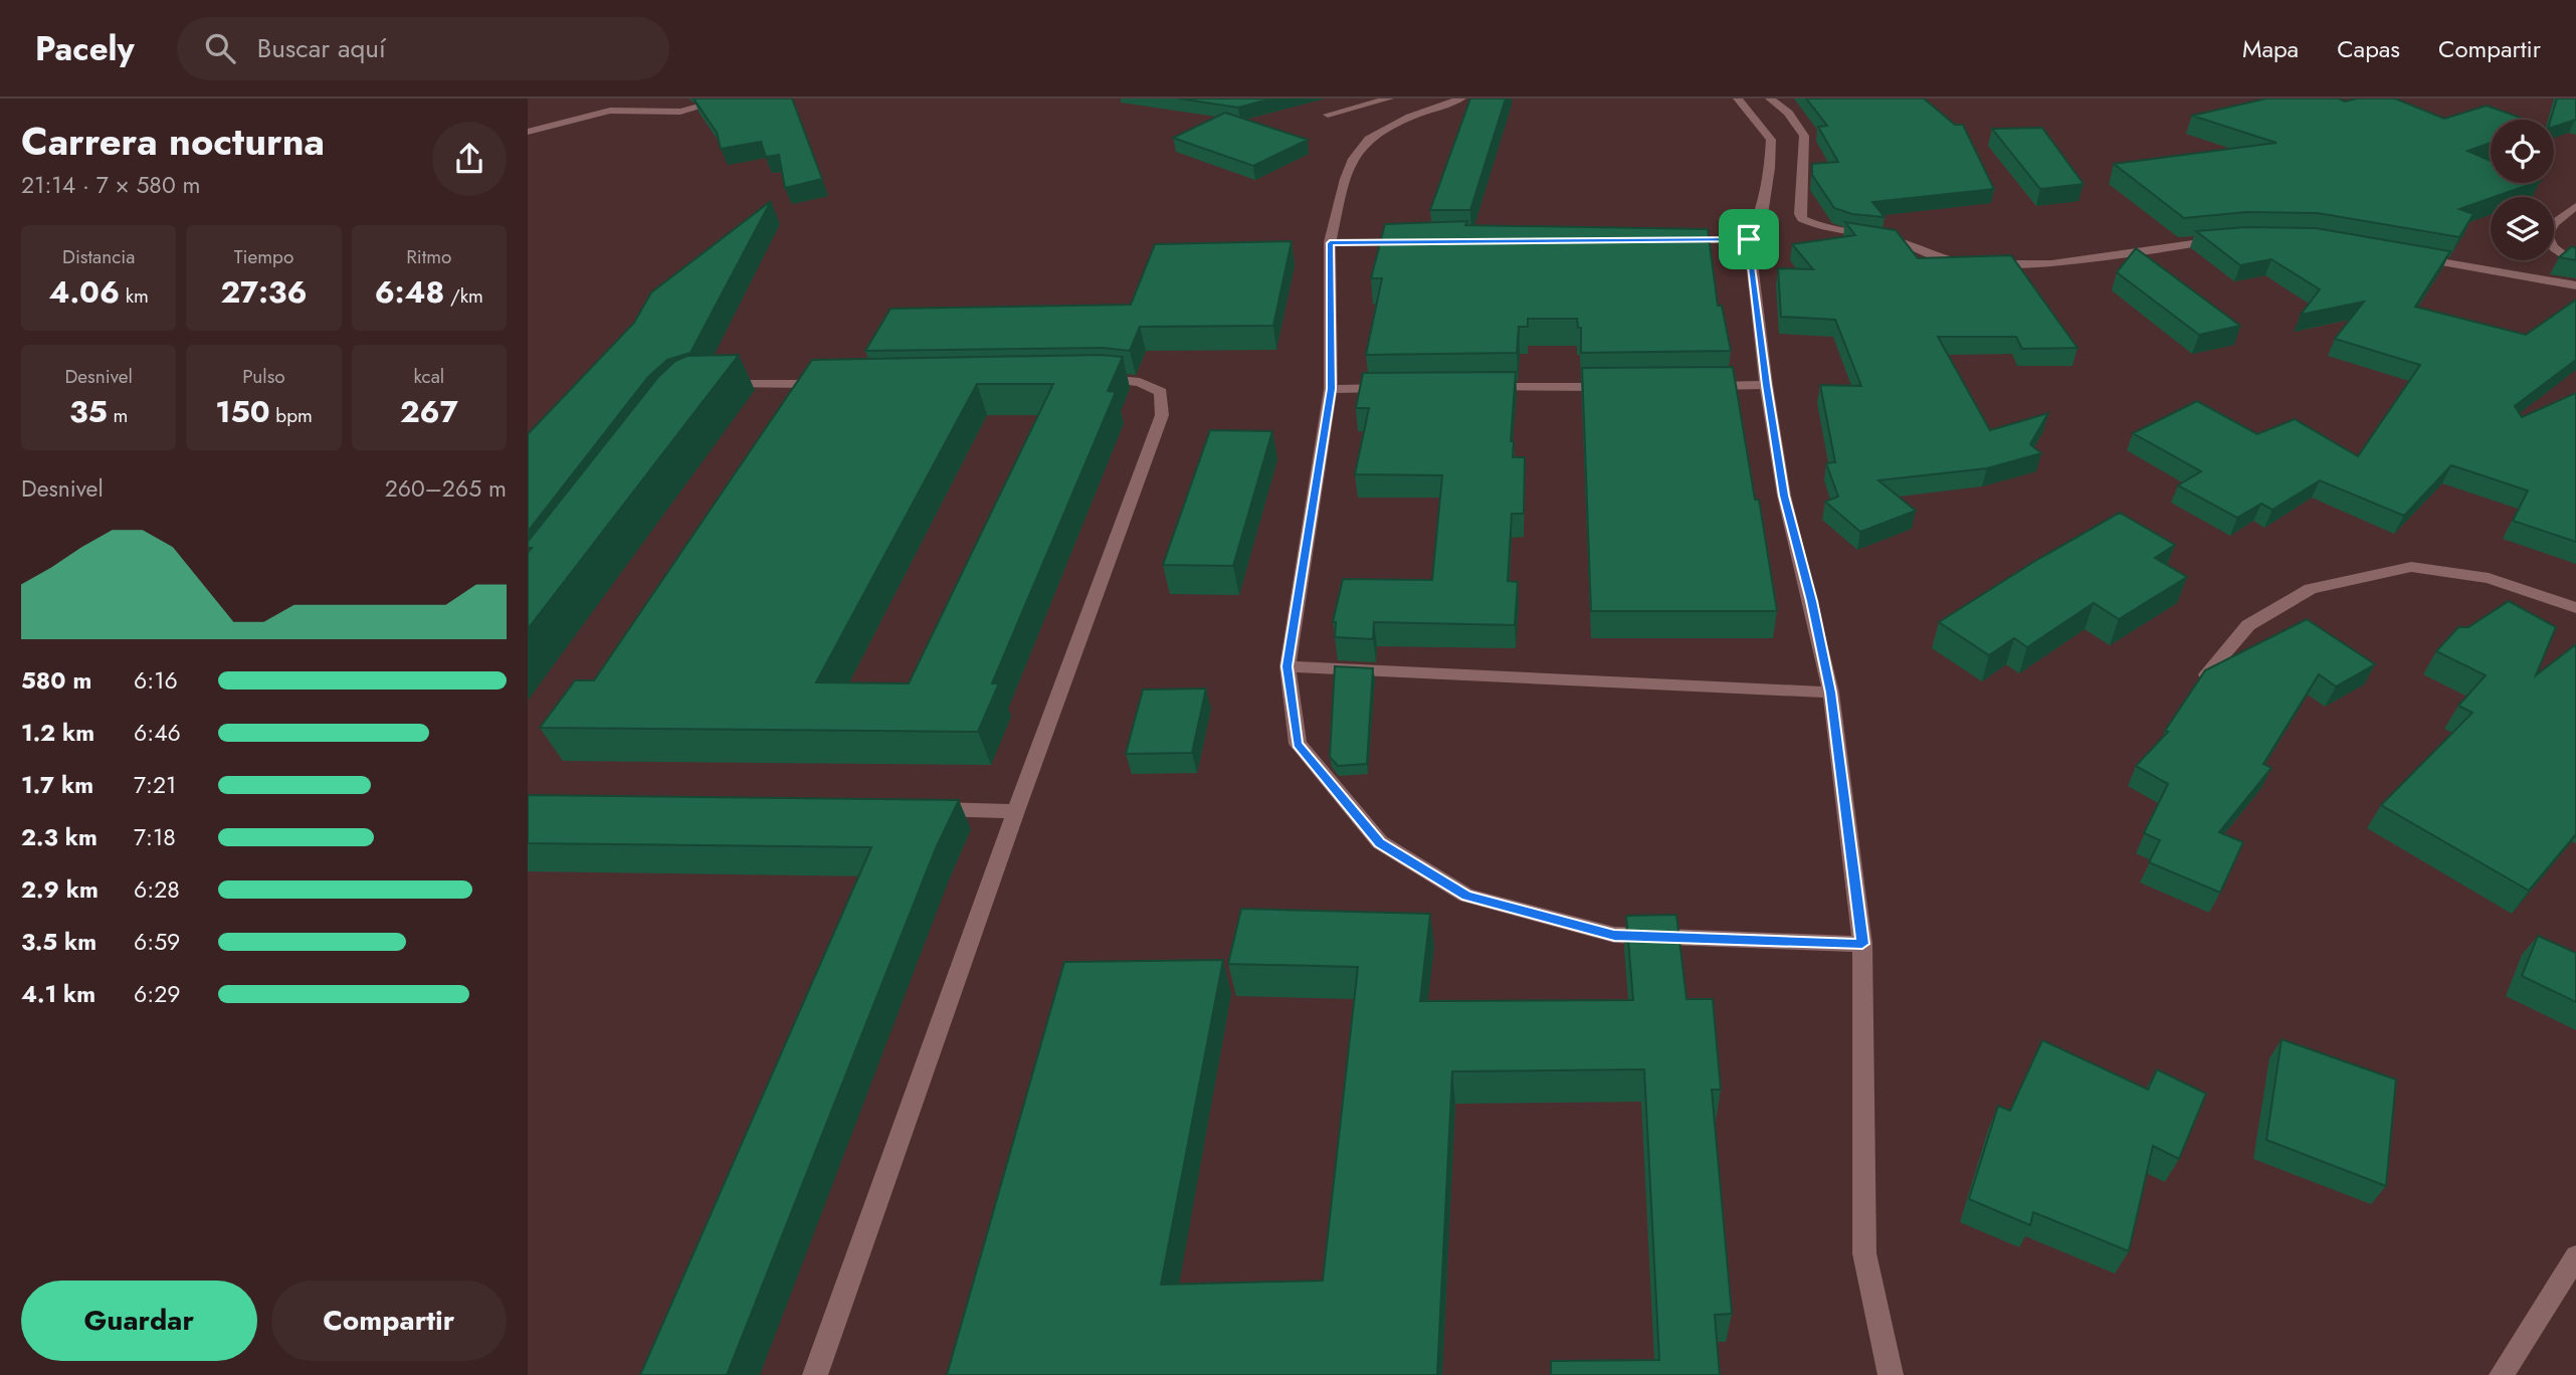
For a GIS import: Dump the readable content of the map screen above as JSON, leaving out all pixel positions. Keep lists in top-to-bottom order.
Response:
{
  "page": {
    "header": "Pacely",
    "search": "Buscar aquí",
    "nav": ["Mapa", "Capas", "Compartir"],
    "heading": ["Carrera nocturna", "21:14 · 7 × 580 m"],
    "stats": [
      ["Distancia", "4.06 km"],
      ["Tiempo", "27:36"],
      ["Ritmo", "6:48 /km"],
      ["Desnivel", "35 m"],
      ["Pulso", "150 bpm"],
      ["kcal", "267"]
    ],
    "chart": ["Desnivel", "260–265 m"],
    "list": [
      {
        "name": "580 m",
        "note": "6:16"
      },
      {
        "name": "1.2 km",
        "note": "6:46"
      },
      {
        "name": "1.7 km",
        "note": "7:21"
      },
      {
        "name": "2.3 km",
        "note": "7:18"
      },
      {
        "name": "2.9 km",
        "note": "6:28"
      },
      {
        "name": "3.5 km",
        "note": "6:59"
      },
      {
        "name": "4.1 km",
        "note": "6:29"
      }
    ],
    "buttons": ["Guardar", "Compartir"]
  }
}
